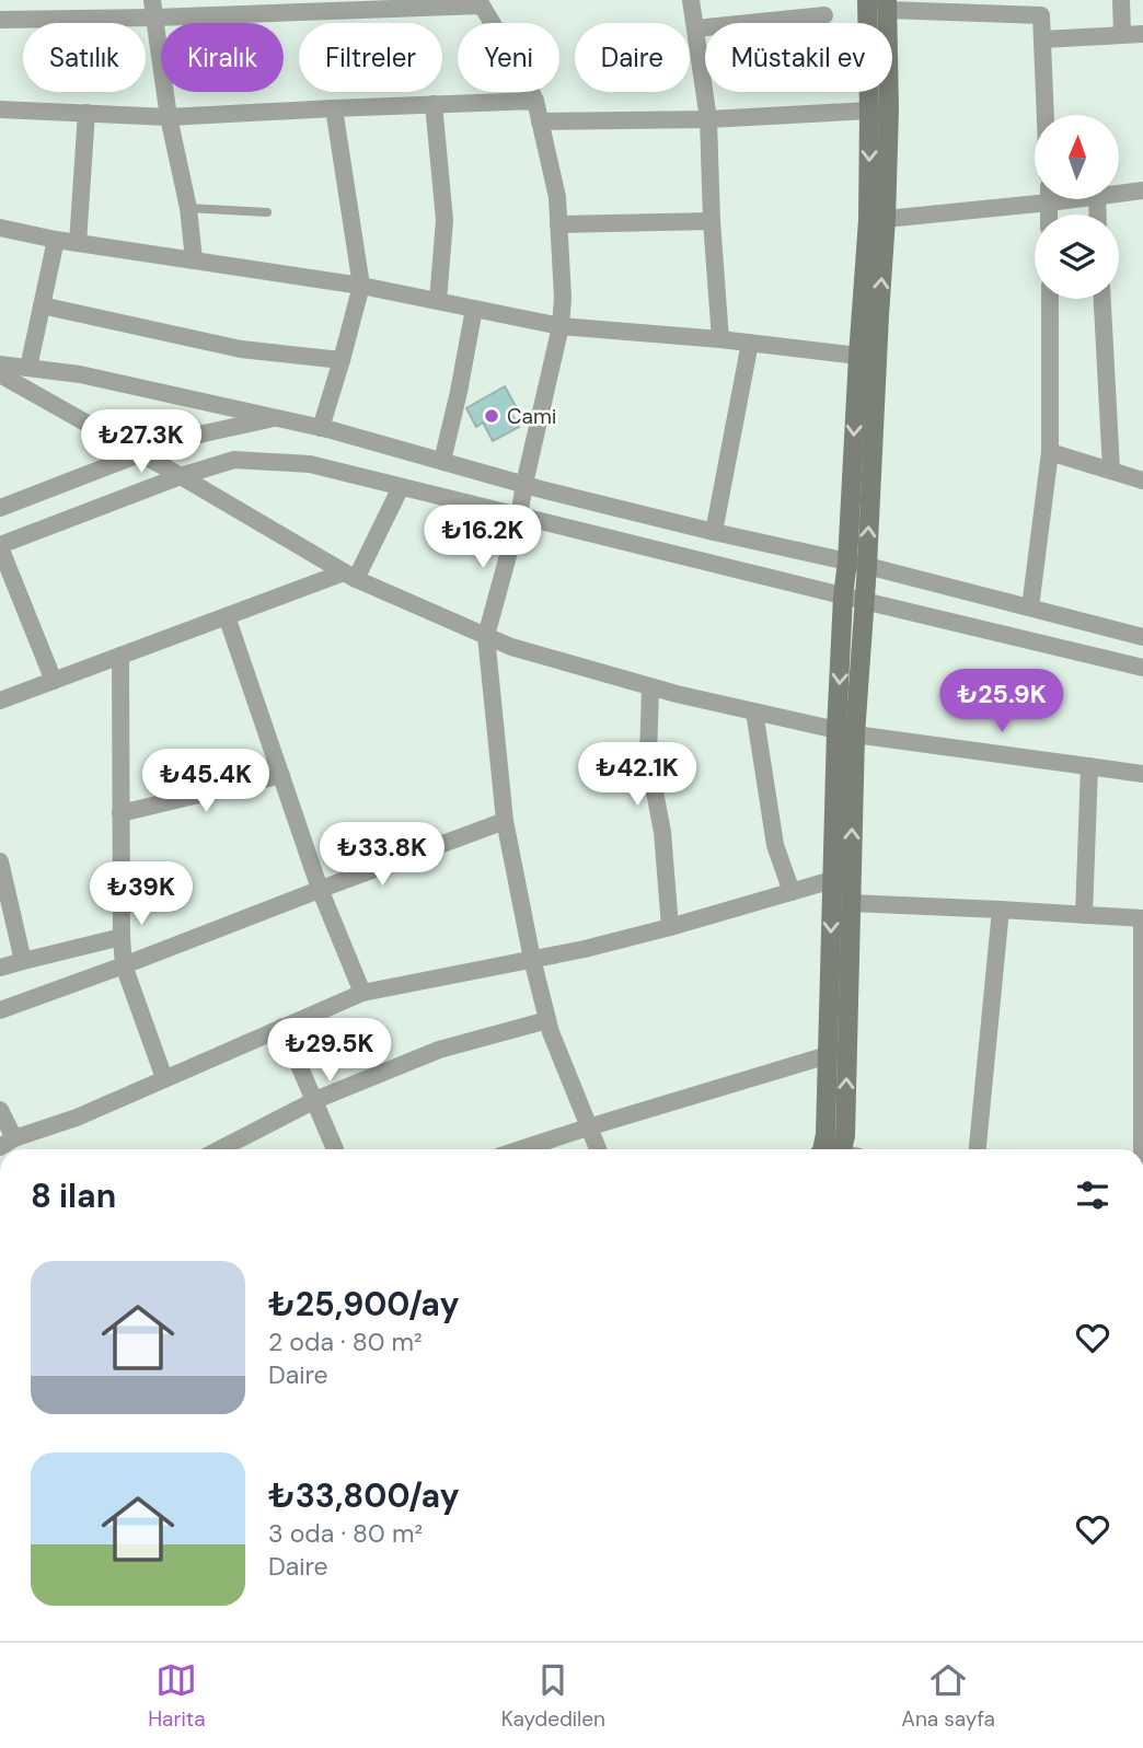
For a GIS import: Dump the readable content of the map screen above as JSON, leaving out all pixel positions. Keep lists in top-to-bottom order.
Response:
{
  "places": ["Cami"],
  "north": "top",
  "page": {
    "chip": [
      "Satılık",
      "Kiralık",
      "Filtreler",
      "Yeni",
      "Daire",
      "Müstakil ev"
    ],
    "price": [
      "₺27.3K",
      "₺16.2K",
      "₺25.9K",
      "₺42.1K",
      "₺45.4K",
      "₺33.8K",
      "₺39K",
      "₺29.5K"
    ],
    "heading": "8 ilan",
    "list": [
      {
        "name": "₺25,900/ay",
        "note": "2 oda · 80 m² · Daire"
      },
      {
        "name": "₺33,800/ay",
        "note": "3 oda · 80 m² · Daire"
      }
    ],
    "tabs": ["Harita", "Kaydedilen", "Ana sayfa"]
  }
}
